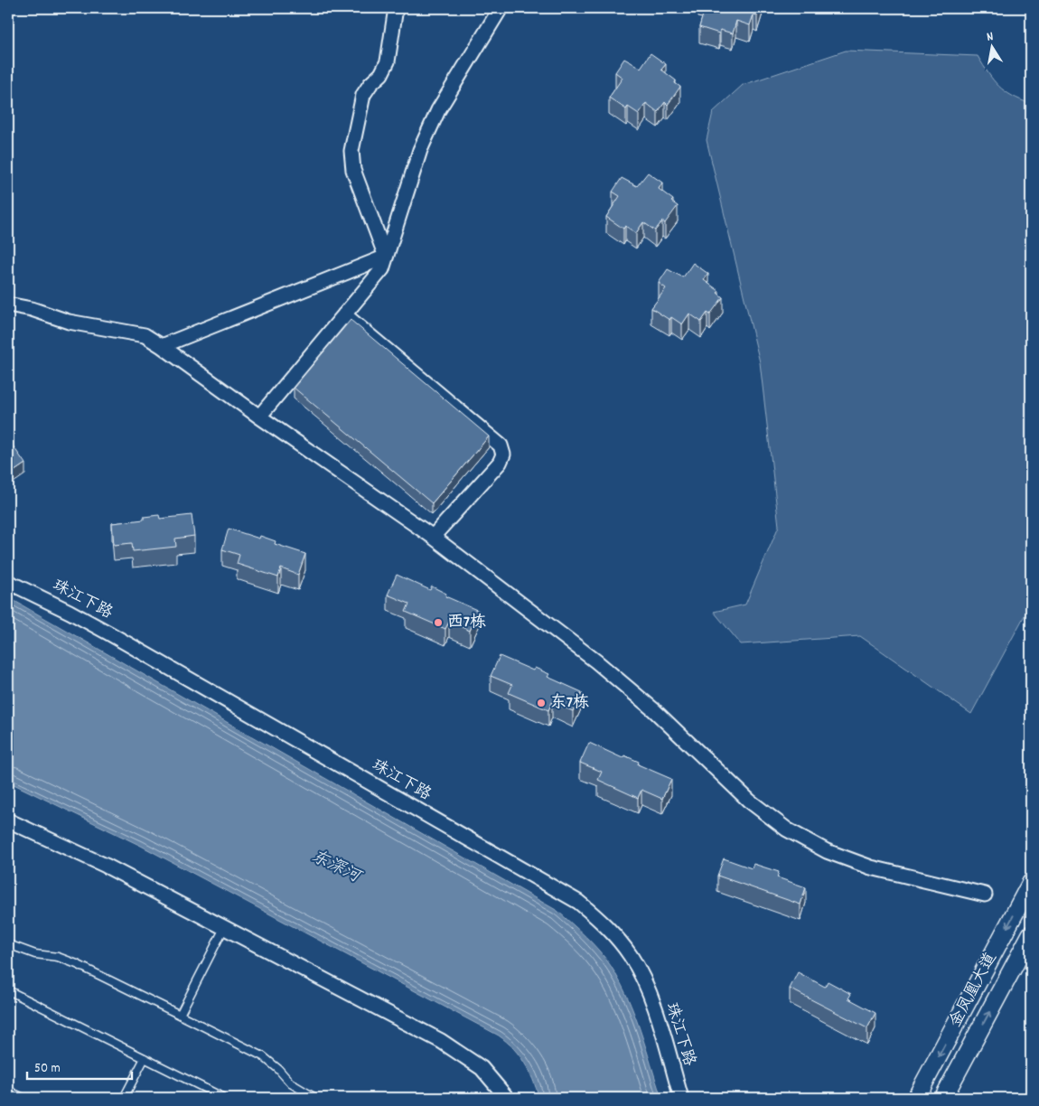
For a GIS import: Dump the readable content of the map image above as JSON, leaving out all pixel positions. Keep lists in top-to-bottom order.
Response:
{
  "streets": {
    "street": ["珠江下路", "金凤凰大道"]
  },
  "water": ["东深河"],
  "places": ["西7栋", "东7栋"],
  "scale_bar": "50 m",
  "north": "top"
}
